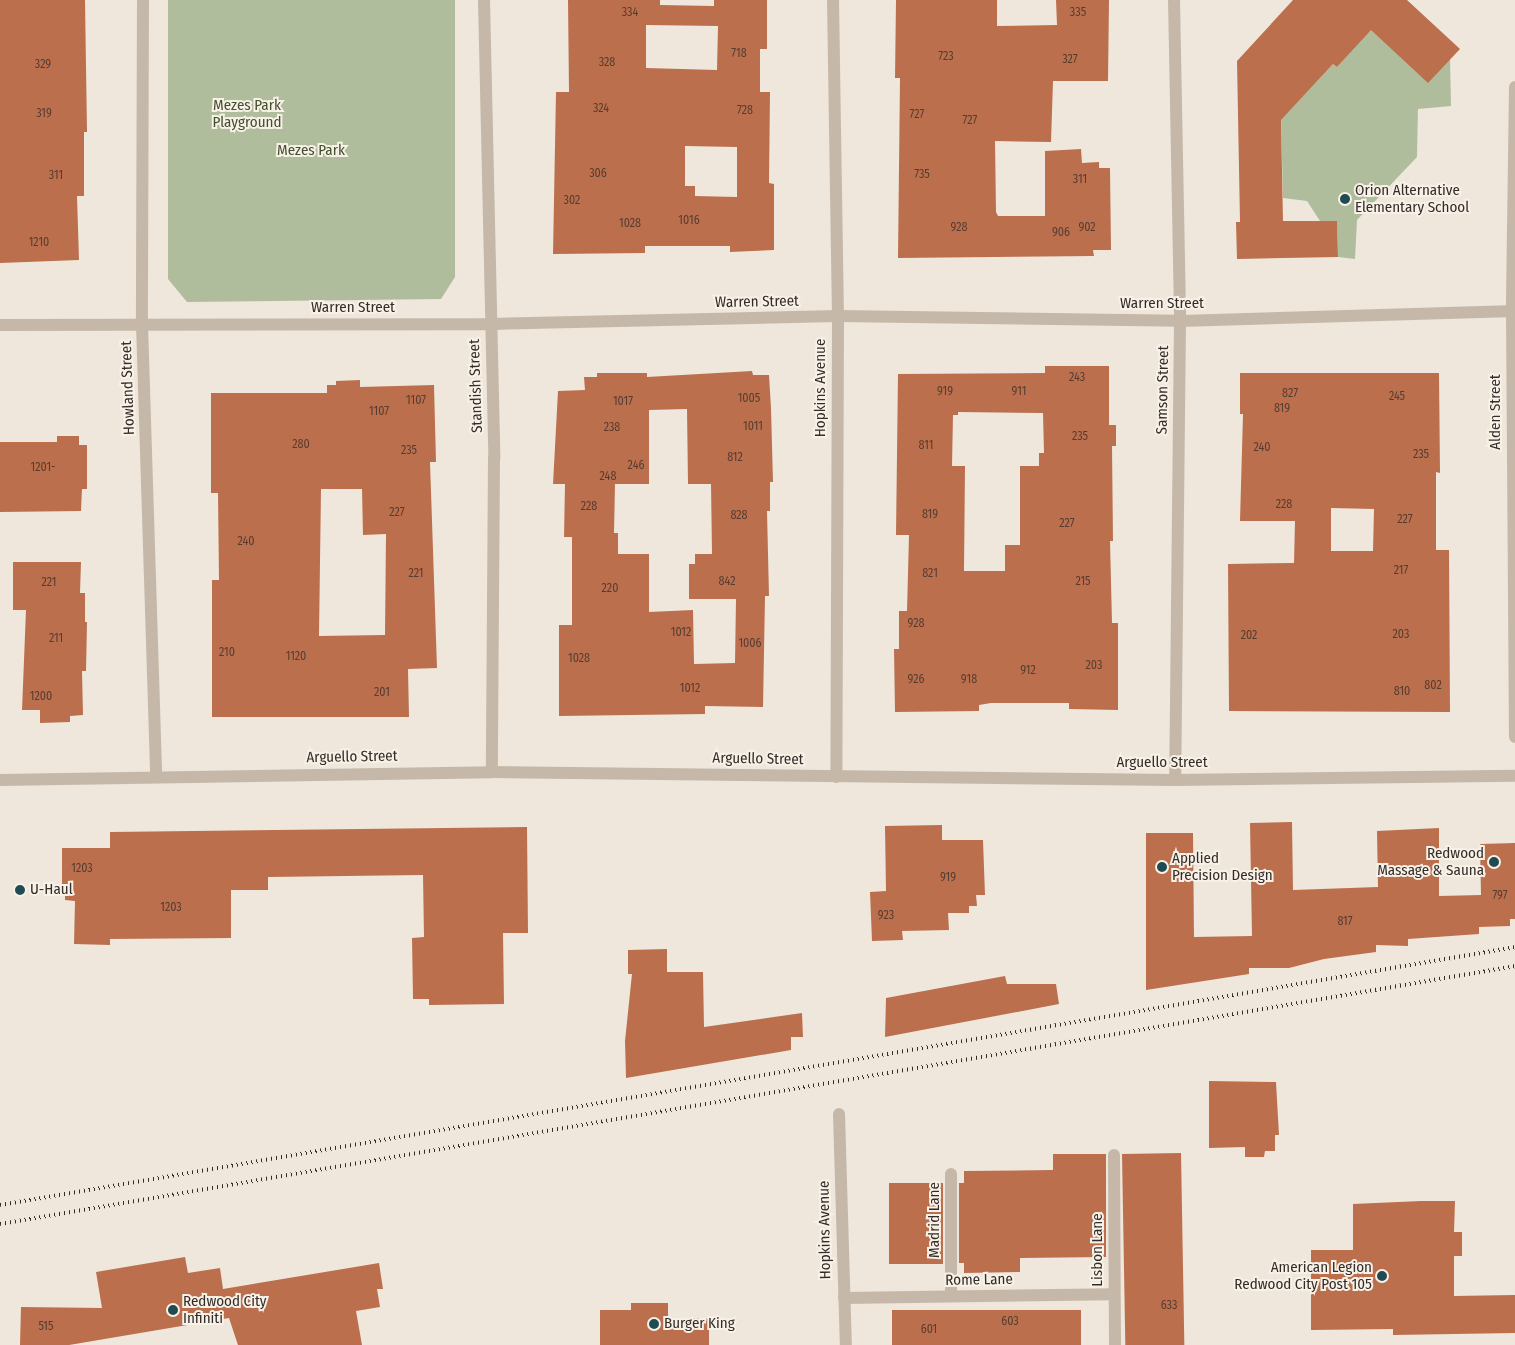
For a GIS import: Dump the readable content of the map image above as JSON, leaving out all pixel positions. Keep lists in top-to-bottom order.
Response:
{
  "streets": {
    "street": [
      "Warren Street",
      "Standish Street",
      "Howland Street",
      "Hopkins Avenue",
      "Samson Street",
      "Alden Street",
      "Arguello Street",
      "Madrid Lane",
      "Lisbon Lane",
      "Rome Lane"
    ]
  },
  "crossings": [
    ["Warren Street", "Standish Street"],
    ["Warren Street", "Howland Street"],
    ["Warren Street", "Hopkins Avenue"],
    ["Warren Street", "Samson Street"],
    ["Warren Street", "Alden Street"],
    ["Standish Street", "Arguello Street"],
    ["Howland Street", "Arguello Street"],
    ["Hopkins Avenue", "Arguello Street"],
    ["Hopkins Avenue", "Rome Lane"],
    ["Samson Street", "Arguello Street"],
    ["Madrid Lane", "Rome Lane"],
    ["Lisbon Lane", "Rome Lane"]
  ],
  "parks": ["Mezes Park Playground", "Mezes Park"],
  "places": [
    "Orion Alternative Elementary School",
    "Redwood Massage & Sauna",
    "Applied Precision Design",
    "U-Haul",
    "American Legion Redwood City Post 105",
    "Redwood City Infiniti",
    "Burger King"
  ],
  "house_numbers": [
    "334",
    "335",
    "718",
    "723",
    "327",
    "328",
    "329",
    "324",
    "728",
    "319",
    "727",
    "727",
    "306",
    "735",
    "311",
    "311",
    "302",
    "1016",
    "1028",
    "928",
    "902",
    "906",
    "1210",
    "243",
    "919",
    "911",
    "827",
    "245",
    "1005",
    "1107",
    "1017",
    "819",
    "1107",
    "1011",
    "238",
    "235",
    "280",
    "811",
    "240",
    "235",
    "235",
    "812",
    "246",
    "1201-",
    "248",
    "228",
    "228",
    "227",
    "819",
    "828",
    "227",
    "227",
    "240",
    "217",
    "221",
    "821",
    "842",
    "215",
    "221",
    "220",
    "928",
    "1012",
    "203",
    "202",
    "211",
    "1006",
    "210",
    "1120",
    "1028",
    "203",
    "912",
    "926",
    "918",
    "802",
    "1012",
    "810",
    "201",
    "1200",
    "1203",
    "919",
    "797",
    "1203",
    "923",
    "817",
    "633",
    "603",
    "515",
    "601"
  ]
}
